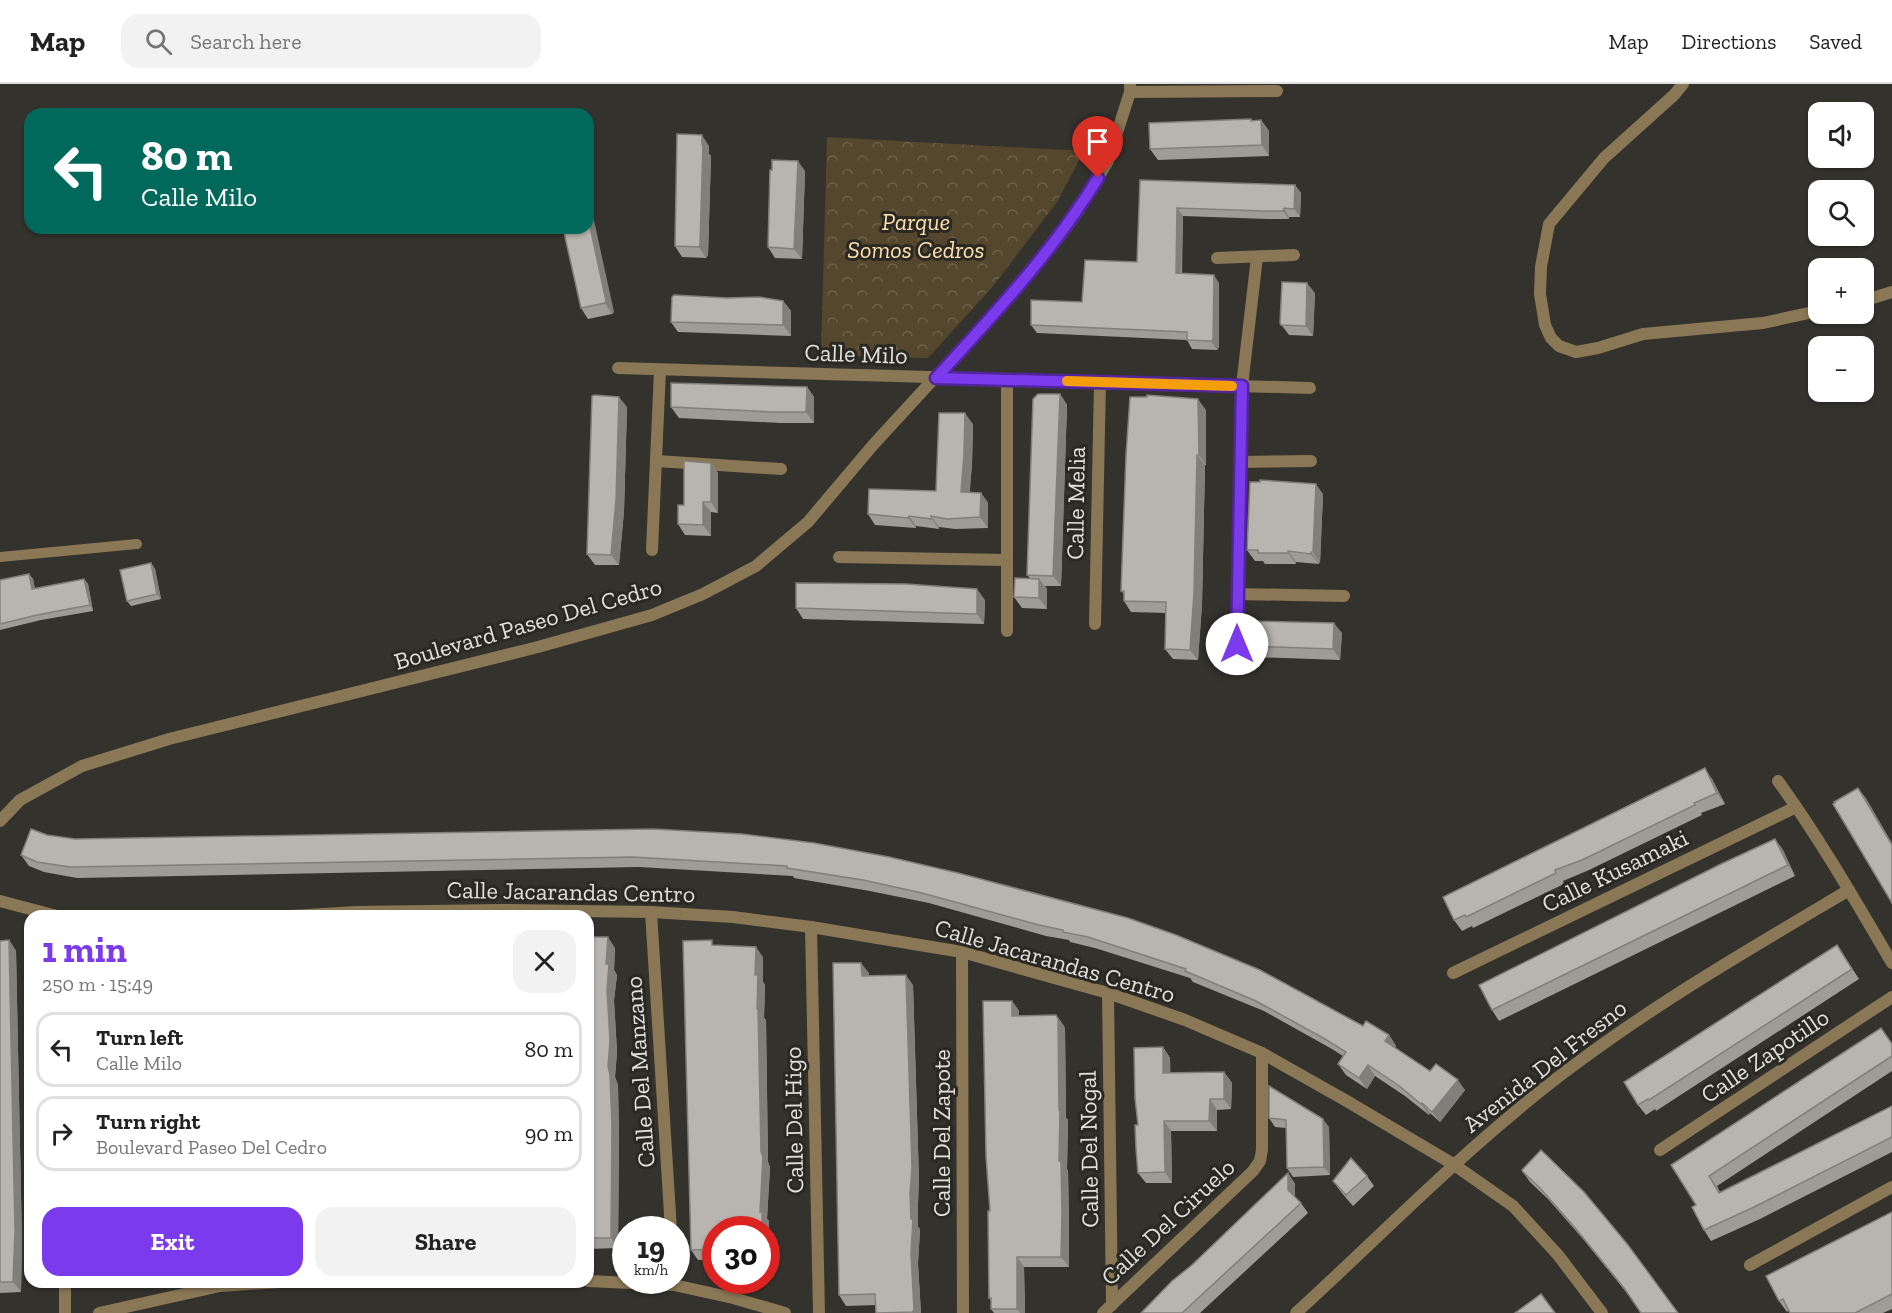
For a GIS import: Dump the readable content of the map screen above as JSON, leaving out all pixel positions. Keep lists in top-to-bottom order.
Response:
{
  "streets": {
    "street": [
      "Calle Milo",
      "Calle Melia",
      "Boulevard Paseo Del Cedro",
      "Calle Kusamaki",
      "Calle Jacarandas Centro",
      "Calle Zapotillo",
      "Avenida Del Fresno",
      "Calle Del Manzano",
      "Calle Del Higo",
      "Calle Del Zapote",
      "Calle Del Nogal",
      "Calle Del Ciruelo"
    ]
  },
  "crossings": [
    ["Calle Milo", "Calle Melia"],
    ["Calle Milo", "Boulevard Paseo Del Cedro"],
    ["Calle Jacarandas Centro", "Avenida Del Fresno"],
    ["Calle Jacarandas Centro", "Calle Del Manzano"],
    ["Calle Jacarandas Centro", "Calle Del Higo"],
    ["Calle Jacarandas Centro", "Calle Del Zapote"],
    ["Calle Jacarandas Centro", "Calle Del Nogal"],
    ["Calle Jacarandas Centro", "Calle Del Ciruelo"],
    ["Calle Del Nogal", "Calle Del Ciruelo"]
  ],
  "parks": ["Parque Somos Cedros"],
  "page": {
    "header": "Map",
    "search": "Search here",
    "nav": ["Map", "Directions", "Saved"],
    "map_buttons": ["+", "−"],
    "turn": ["80 m", "Calle Milo"],
    "heading": ["1 min", "250 m · 15:49"],
    "list": [
      {
        "name": "Turn left",
        "note": "Calle Milo",
        "value": "80 m"
      },
      {
        "name": "Turn right",
        "note": "Boulevard Paseo Del Cedro",
        "value": "90 m"
      }
    ],
    "buttons": ["Exit", "Share"],
    "speed": "19 km/h",
    "limit": "30"
  }
}
